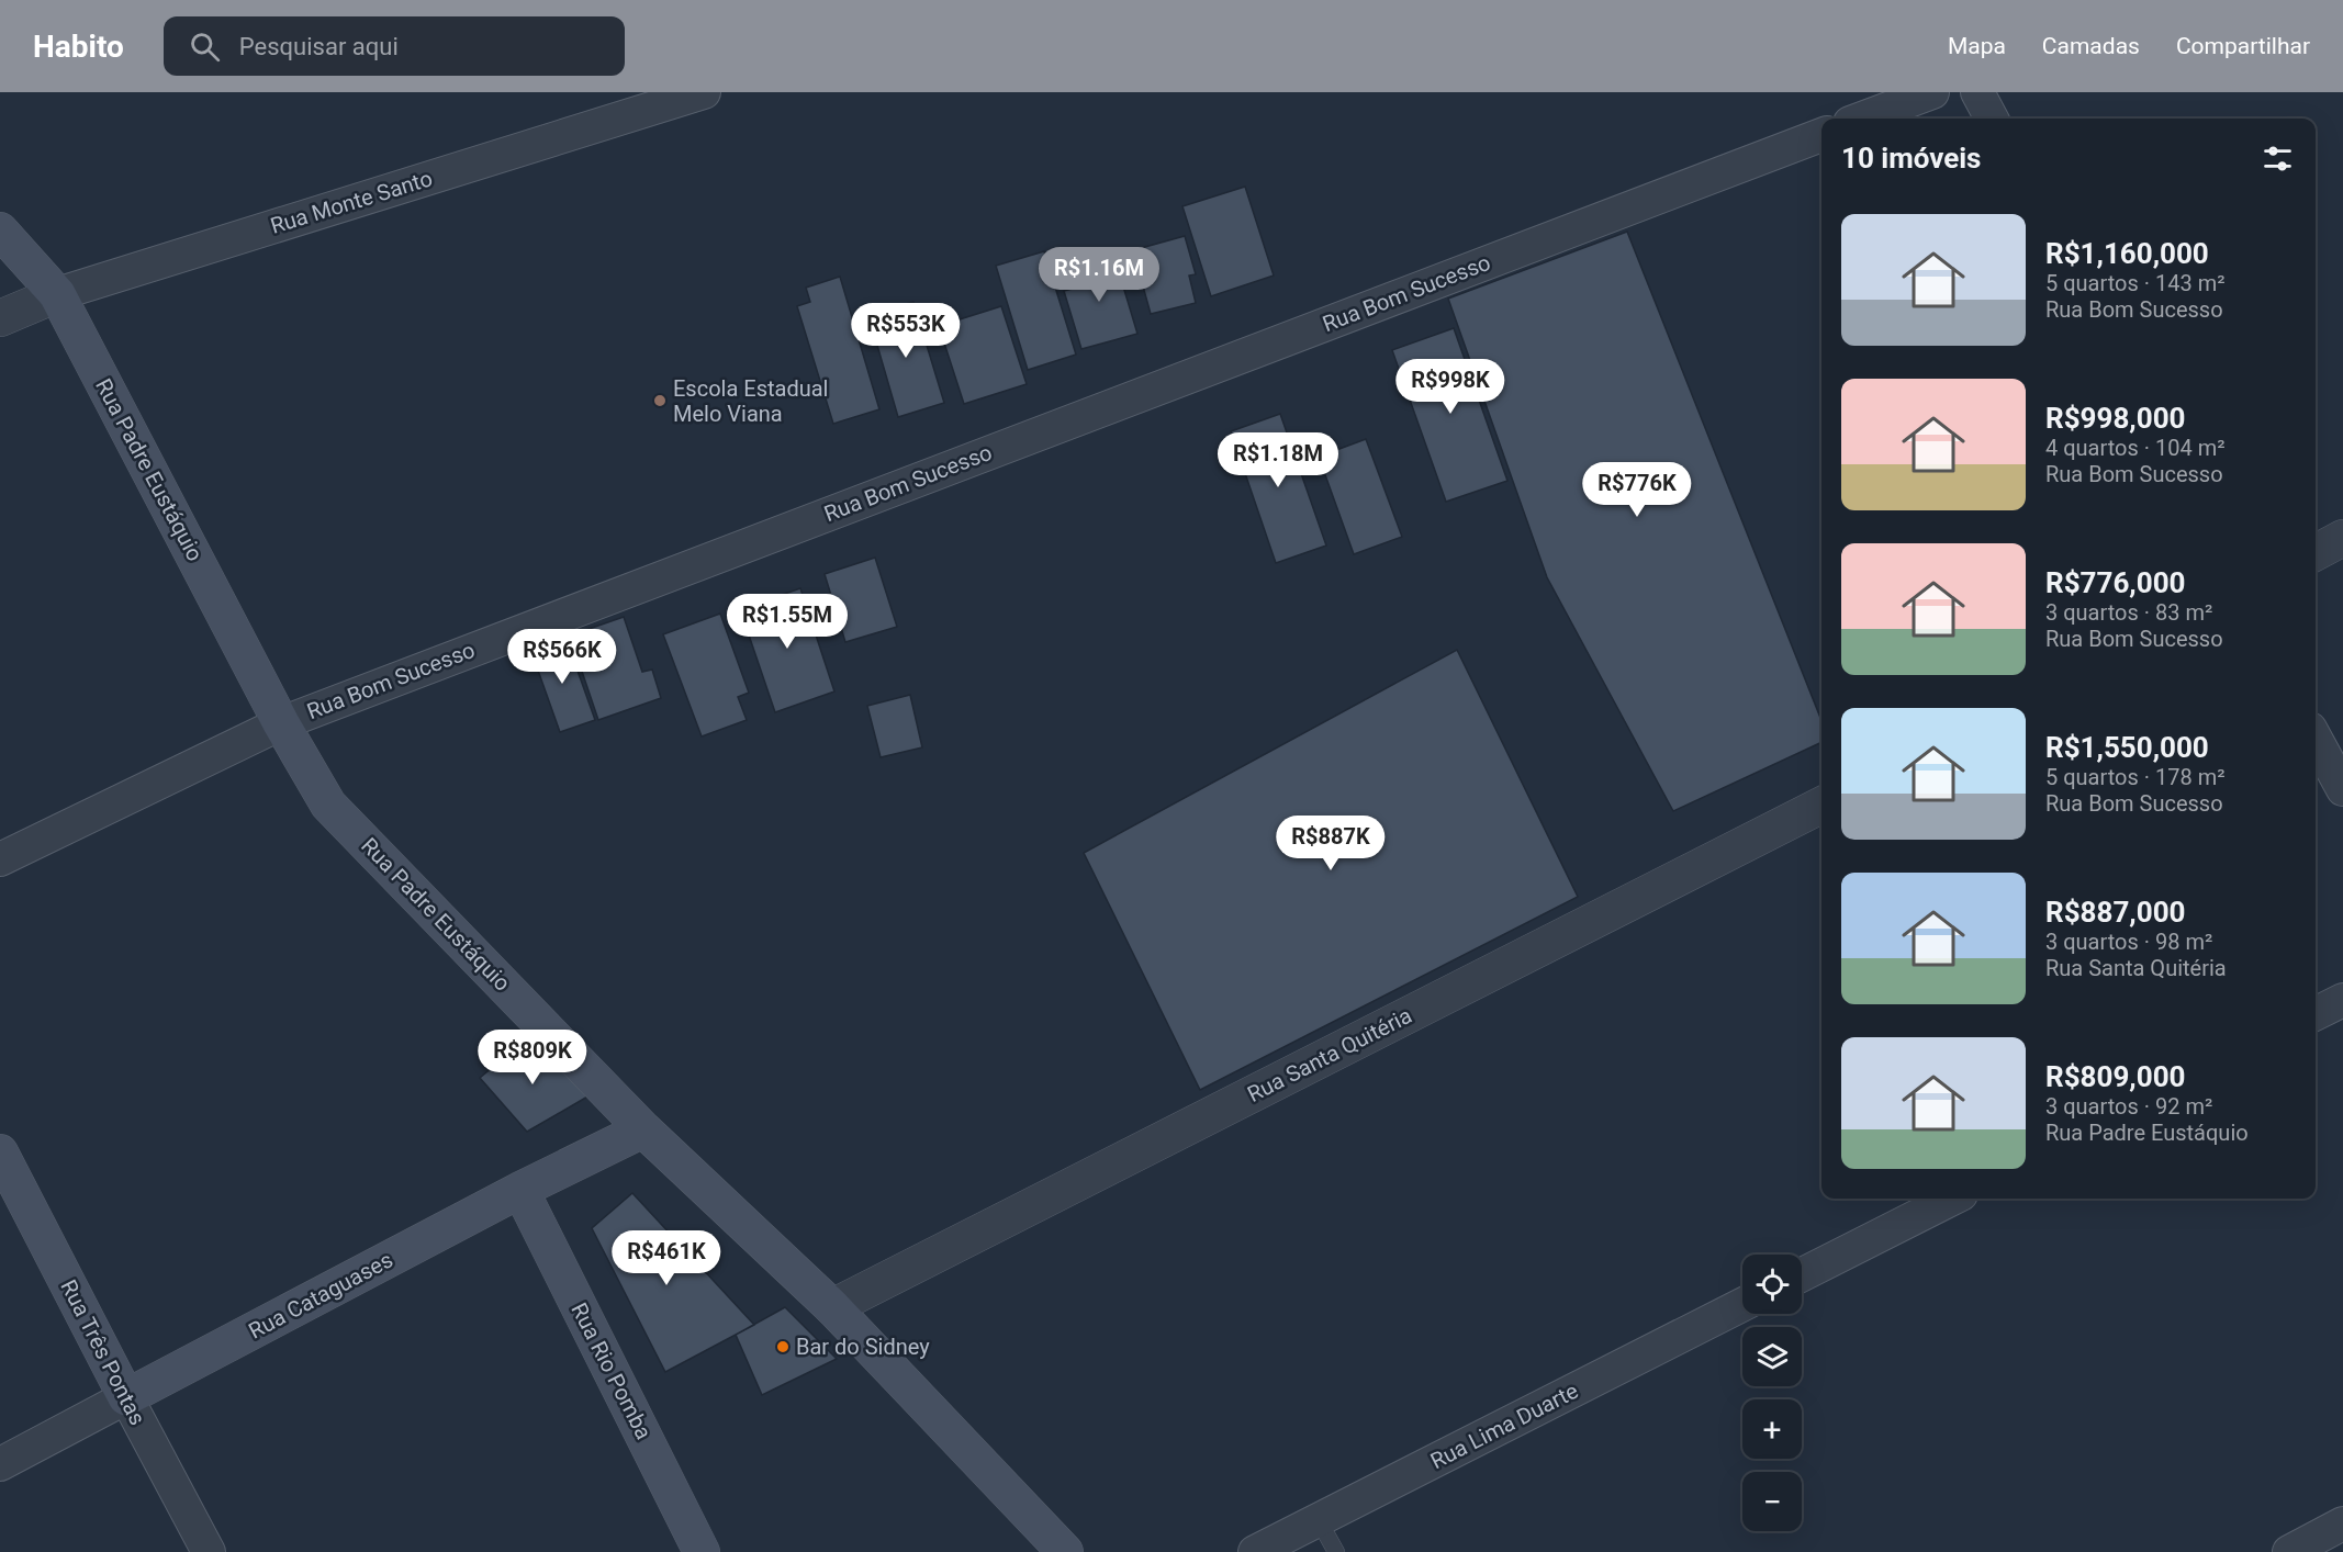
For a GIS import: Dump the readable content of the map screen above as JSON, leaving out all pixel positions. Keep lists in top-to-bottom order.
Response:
{
  "streets": {
    "main road": [
      "Rua Padre Eustáquio",
      "Rua Cataguases",
      "Rua Três Pontas",
      "Rua Rio Pomba"
    ],
    "street": [
      "Rua Monte Santo",
      "Rua Bom Sucesso",
      "Rua Santa Quitéria",
      "Rua Lima Duarte"
    ]
  },
  "crossings": [
    ["Rua Monte Santo", "Rua Padre Eustáquio"],
    ["Rua Bom Sucesso", "Rua Padre Eustáquio"],
    ["Rua Padre Eustáquio", "Rua Santa Quitéria"],
    ["Rua Padre Eustáquio", "Rua Cataguases"],
    ["Rua Cataguases", "Rua Três Pontas"],
    ["Rua Cataguases", "Rua Rio Pomba"]
  ],
  "places": ["Escola Estadual Melo Viana", "Bar do Sidney"],
  "page": {
    "header": "Habito",
    "search": "Pesquisar aqui",
    "nav": ["Mapa", "Camadas", "Compartilhar"],
    "heading": "10 imóveis",
    "list": [
      {
        "name": "R$1,160,000",
        "note": "5 quartos · 143 m² · Rua Bom Sucesso"
      },
      {
        "name": "R$998,000",
        "note": "4 quartos · 104 m² · Rua Bom Sucesso"
      },
      {
        "name": "R$776,000",
        "note": "3 quartos · 83 m² · Rua Bom Sucesso"
      },
      {
        "name": "R$1,550,000",
        "note": "5 quartos · 178 m² · Rua Bom Sucesso"
      },
      {
        "name": "R$887,000",
        "note": "3 quartos · 98 m² · Rua Santa Quitéria"
      },
      {
        "name": "R$809,000",
        "note": "3 quartos · 92 m² · Rua Padre Eustáquio"
      }
    ],
    "price": [
      "R$1.16M",
      "R$553K",
      "R$998K",
      "R$1.18M",
      "R$776K",
      "R$1.55M",
      "R$566K",
      "R$887K",
      "R$809K",
      "R$461K"
    ],
    "map_buttons": ["+", "−"]
  }
}
